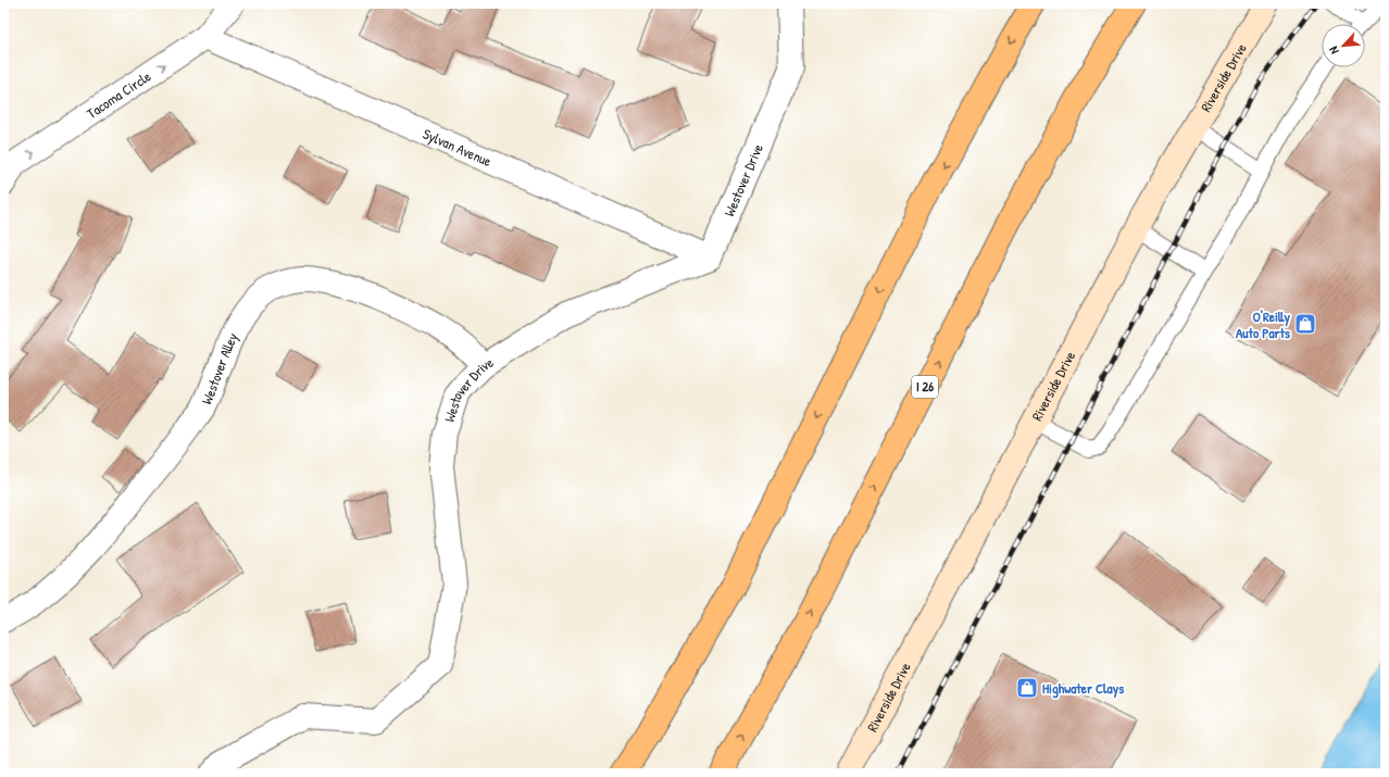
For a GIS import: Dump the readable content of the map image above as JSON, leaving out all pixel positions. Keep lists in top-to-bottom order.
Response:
{
  "streets": {
    "highway": ["I 26"],
    "main road": ["Riverside Drive"],
    "street": [
      "Tacoma Circle",
      "Sylvan Avenue",
      "Westover Drive",
      "Westover Alley"
    ]
  },
  "crossings": [
    ["Tacoma Circle", "Sylvan Avenue"],
    ["Sylvan Avenue", "Westover Drive"],
    ["Westover Drive", "Westover Alley"]
  ],
  "one_way": ["Tacoma Circle"],
  "places": {
    "shop": ["O'Reilly Auto Parts", "Highwater Clays"]
  },
  "north": "bottom left"
}
